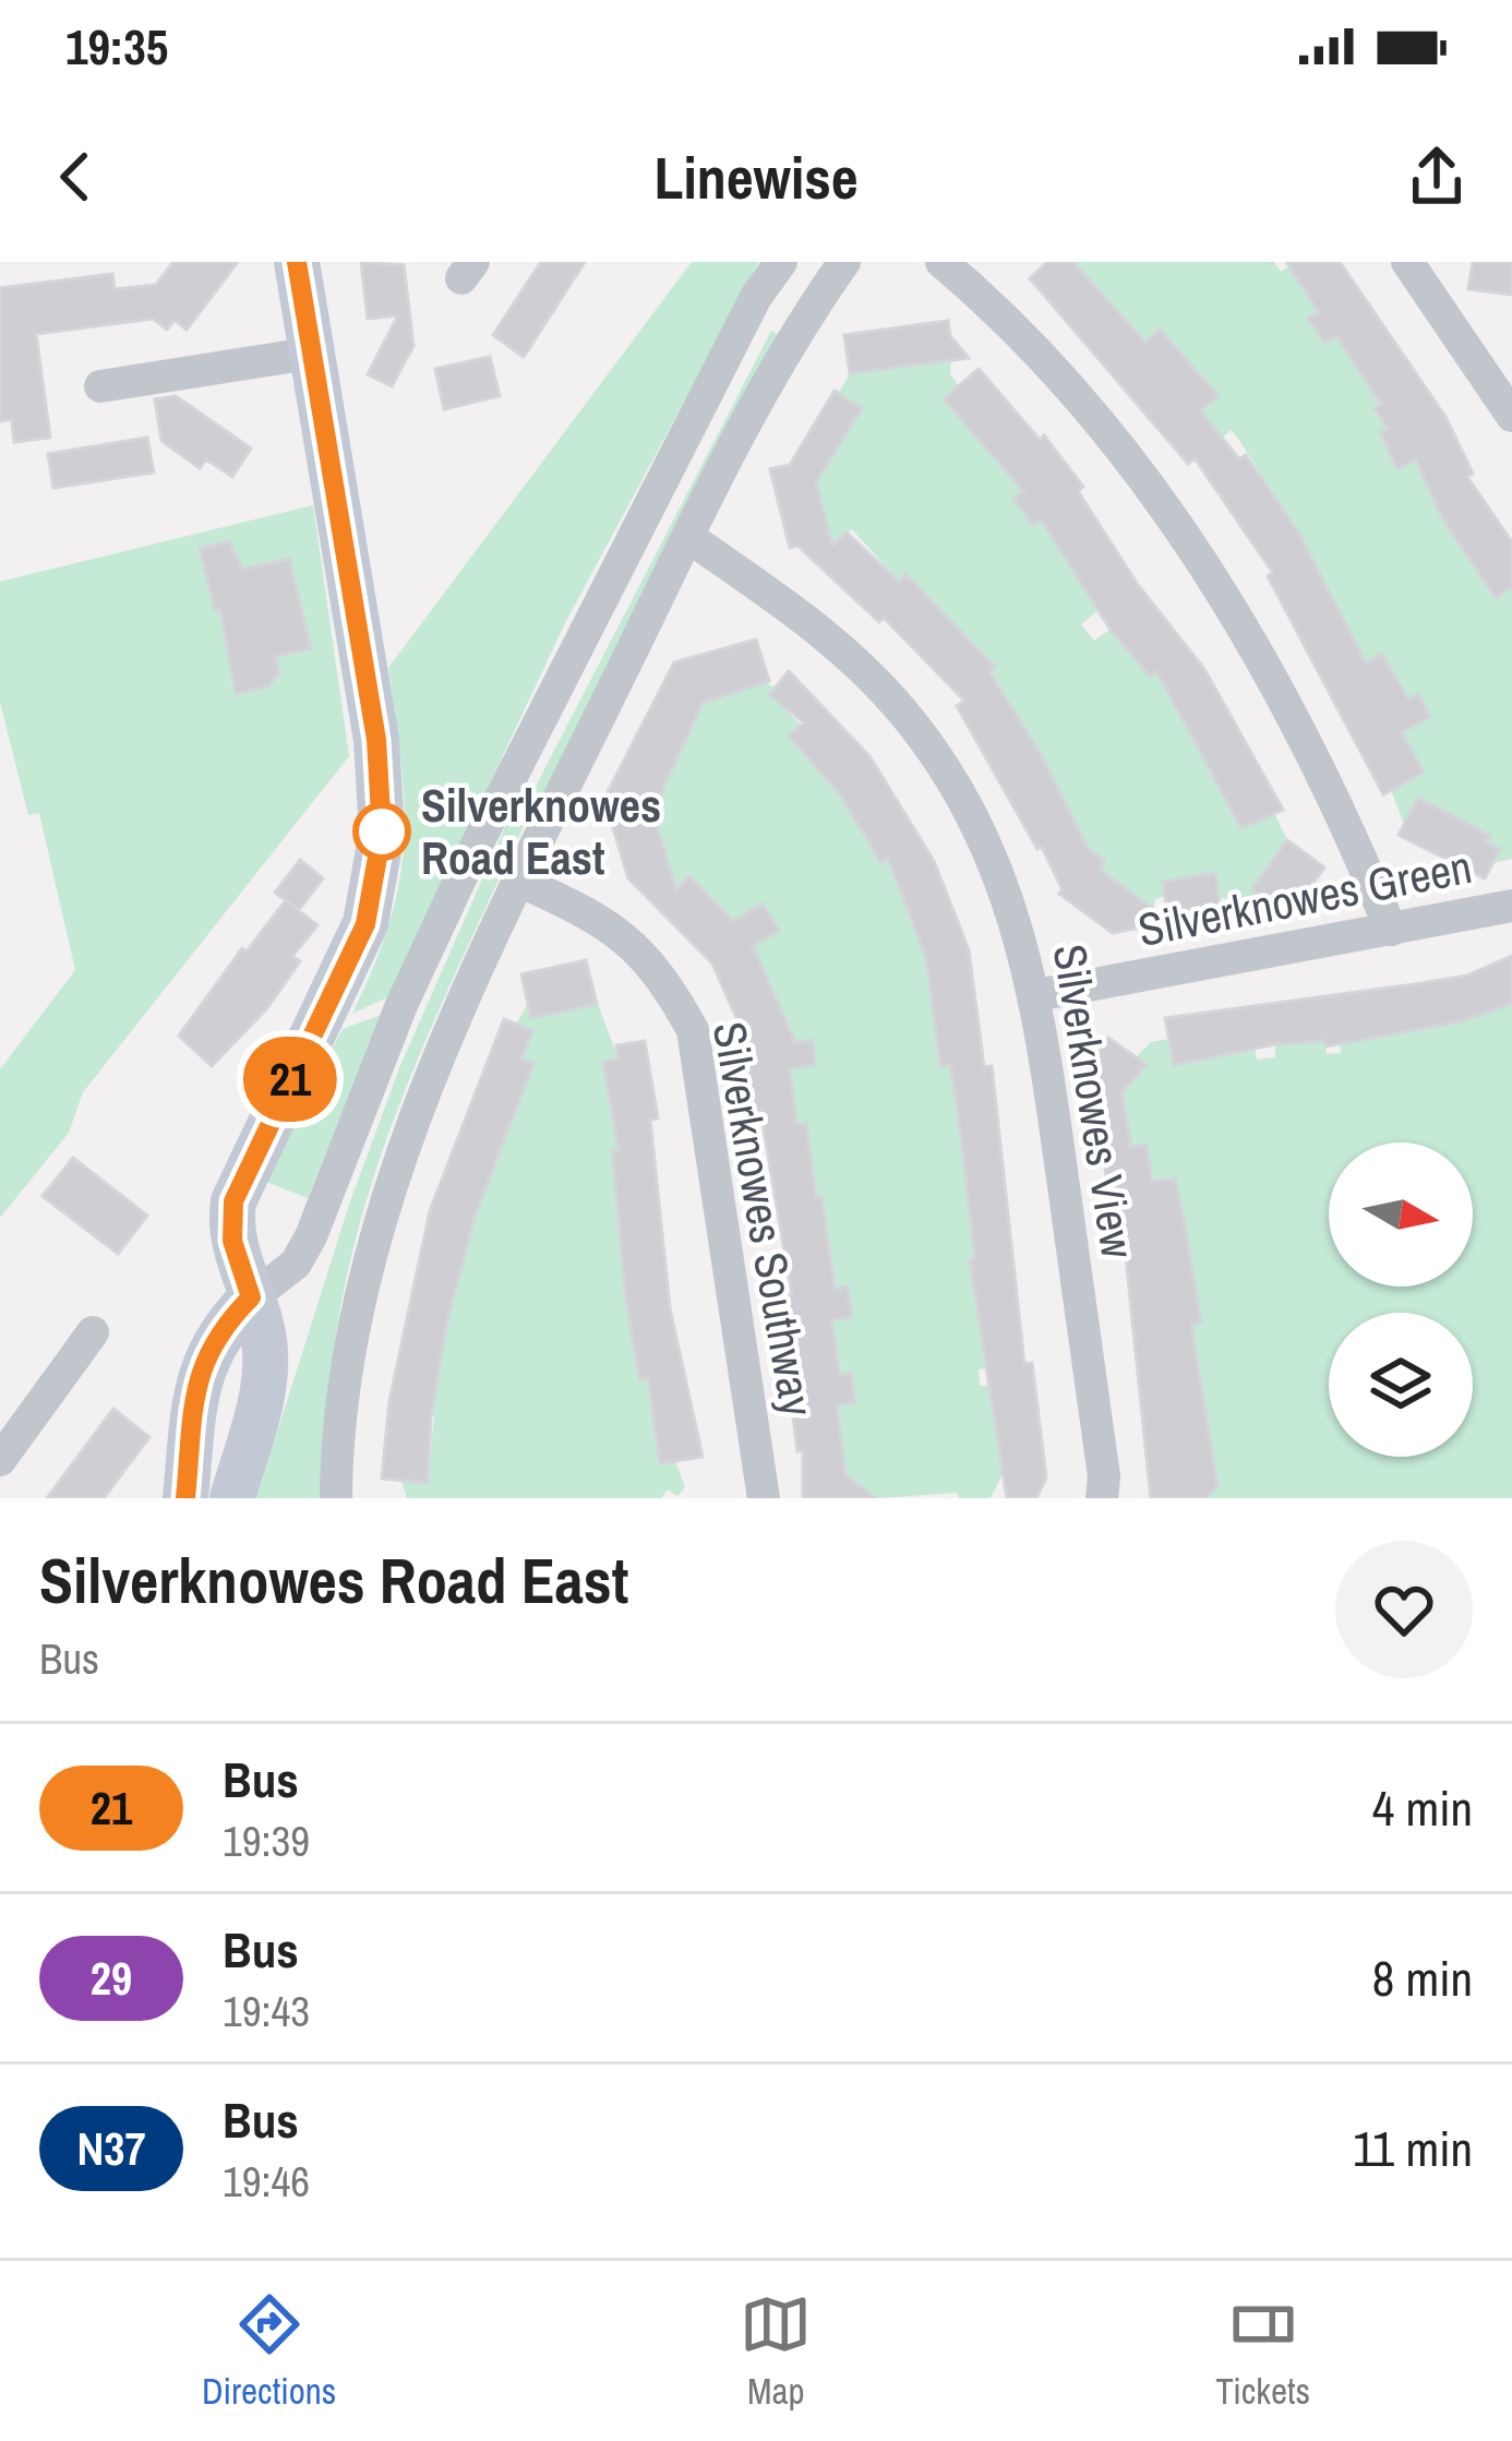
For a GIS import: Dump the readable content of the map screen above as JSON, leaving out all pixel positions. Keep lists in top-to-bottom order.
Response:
{
  "streets": {
    "street": ["Silverknowes Green", "Silverknowes View", "Silverknowes Southway"]
  },
  "crossings": [
    ["Silverknowes Green", "Silverknowes View"]
  ],
  "places": ["Silverknowes Road East"],
  "lines": ["bus line 21"],
  "north": "right",
  "page": {
    "status": "19:35",
    "header": "Linewise",
    "on_map": "21",
    "heading": ["Silverknowes Road East", "Bus"],
    "list": [
      {
        "mark": "21",
        "name": "Bus",
        "note": "19:39",
        "value": "4 min"
      },
      {
        "mark": "29",
        "name": "Bus",
        "note": "19:43",
        "value": "8 min"
      },
      {
        "mark": "N37",
        "name": "Bus",
        "note": "19:46",
        "value": "11 min"
      }
    ],
    "tabs": ["Directions", "Map", "Tickets"]
  }
}
